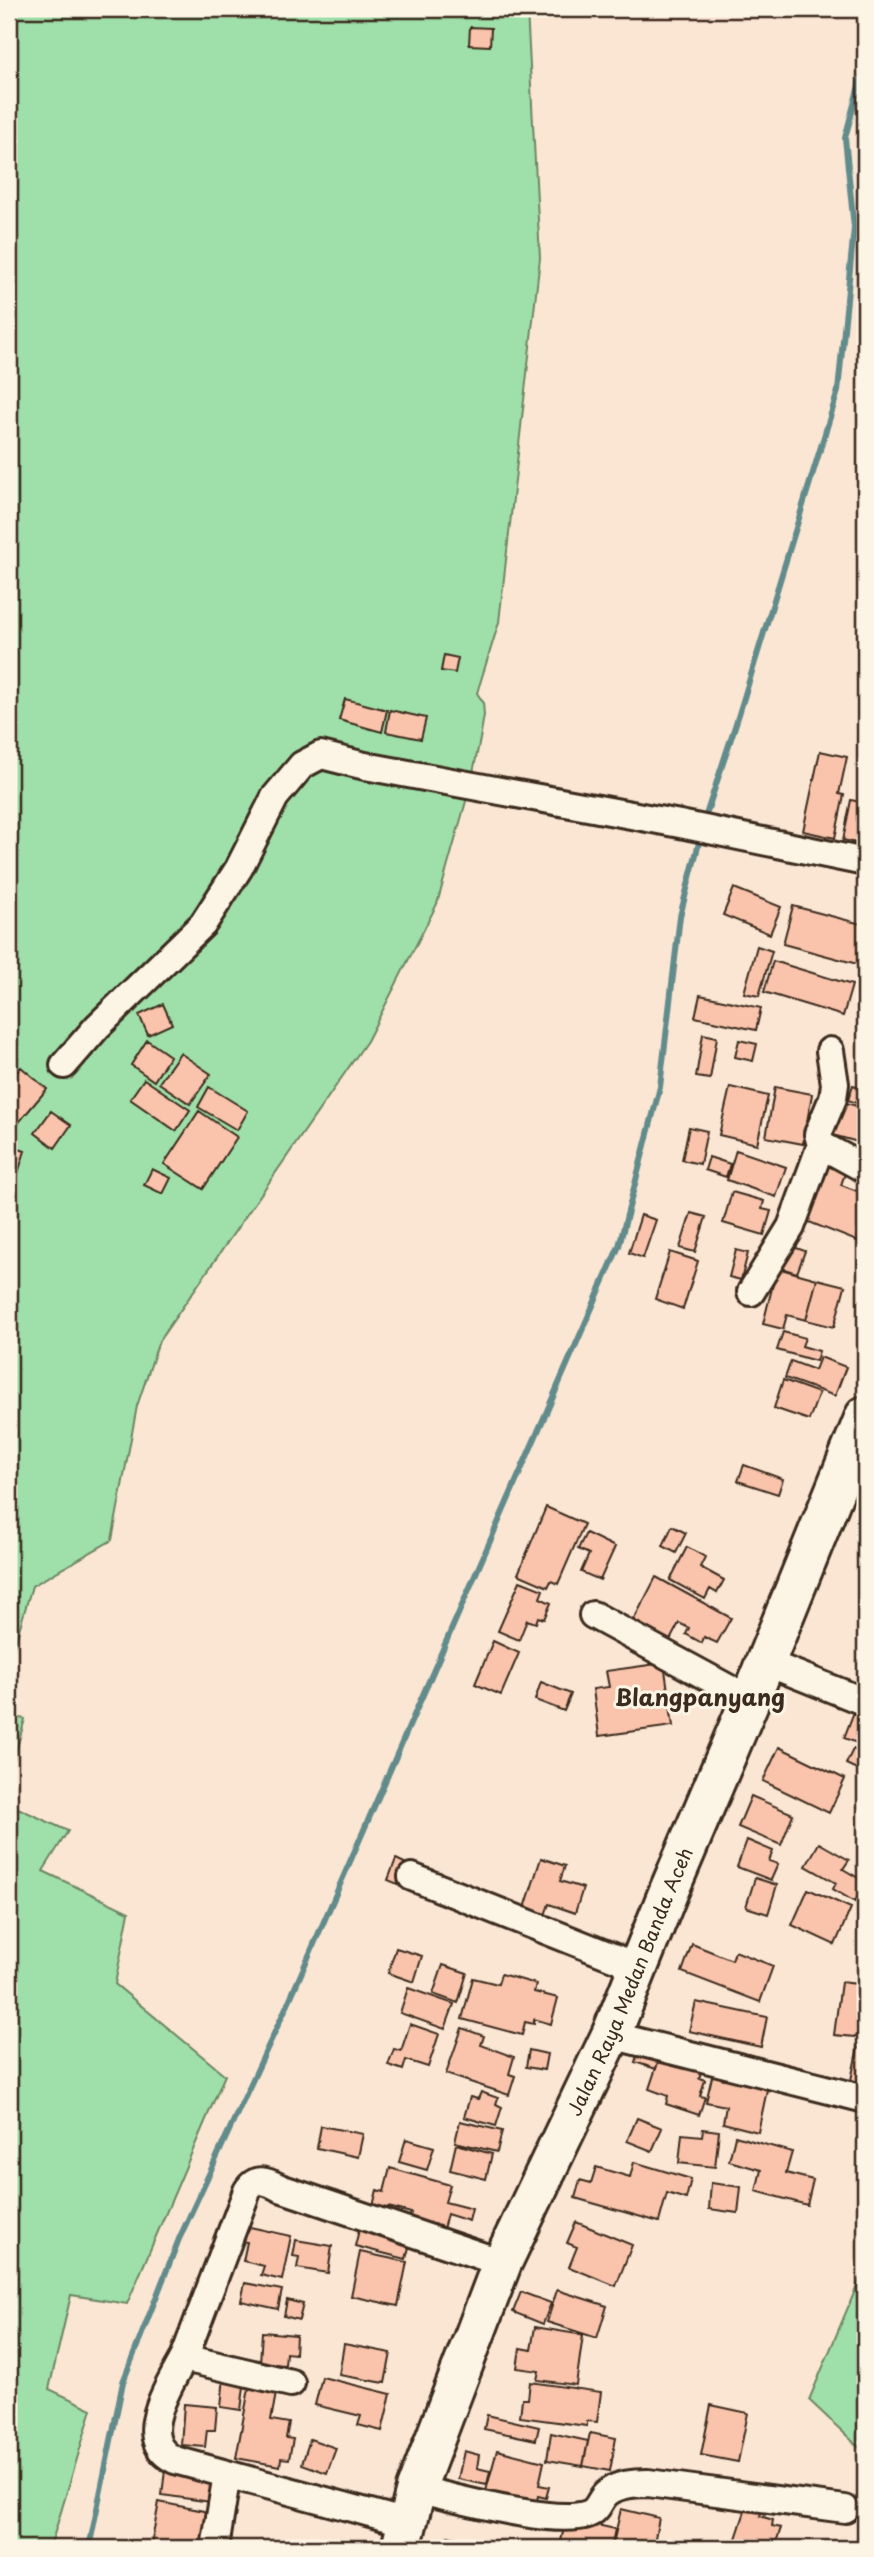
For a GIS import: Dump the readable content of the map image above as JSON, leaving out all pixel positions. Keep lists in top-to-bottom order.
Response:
{
  "streets": {
    "highway": ["Jalan Raya Medan Banda Aceh"]
  },
  "districts": ["Blangpanyang"]
}
